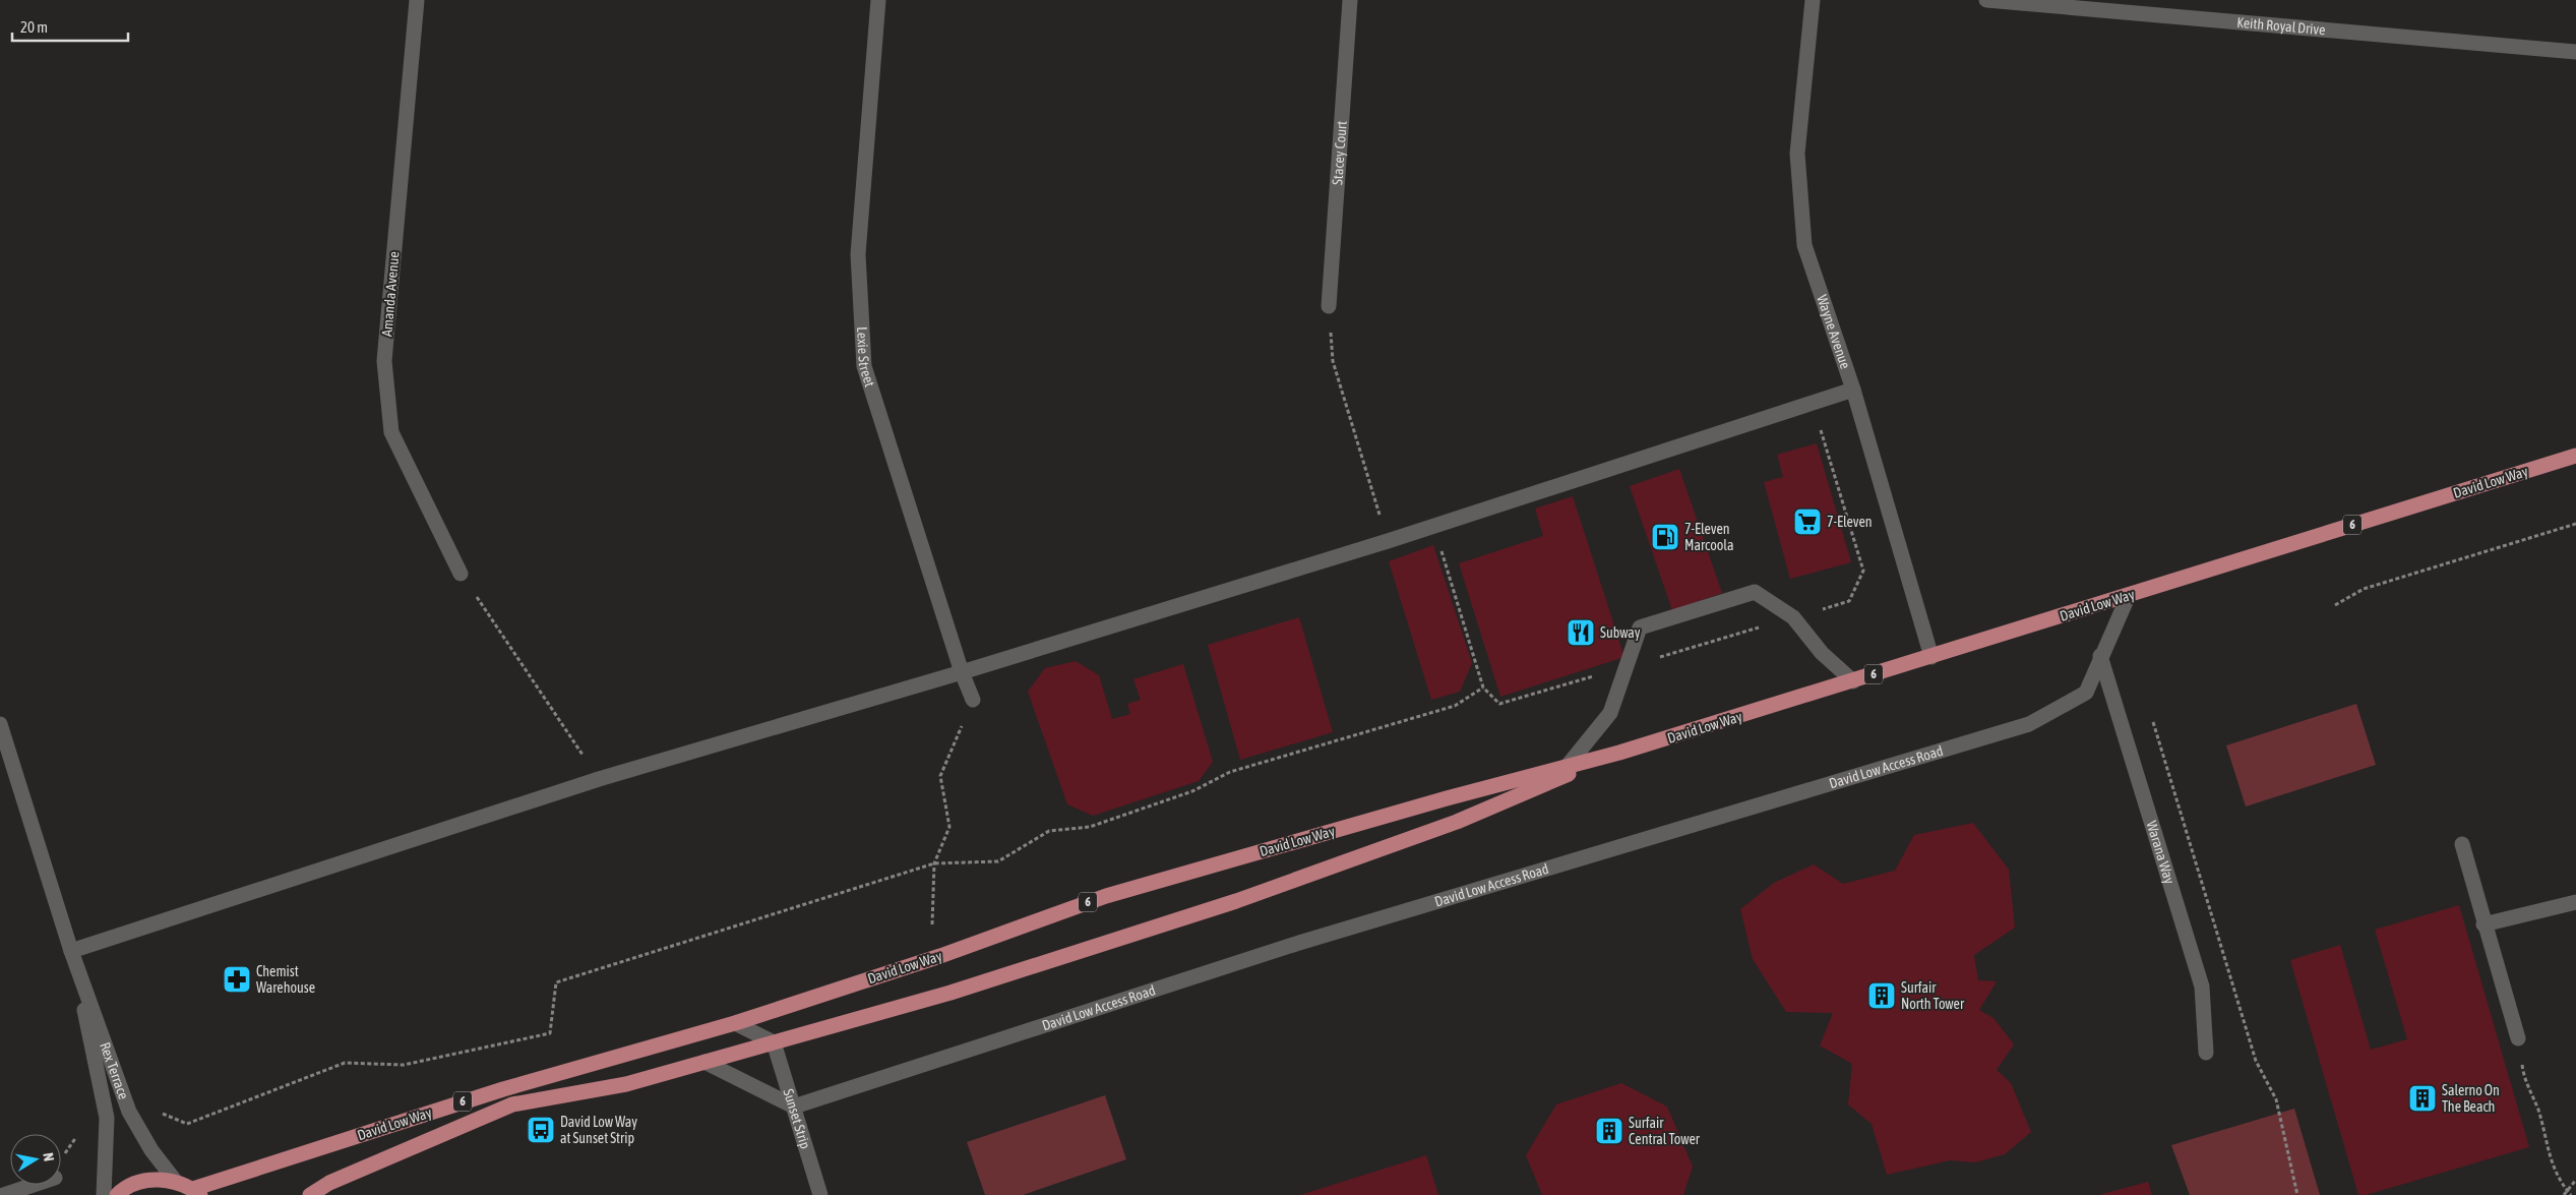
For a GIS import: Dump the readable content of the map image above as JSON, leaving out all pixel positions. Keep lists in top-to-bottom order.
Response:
{
  "streets": {
    "main road": ["David Low Way", "6"],
    "street": [
      "Keith Royal Drive",
      "Stacey Court",
      "Amanda Avenue",
      "Wayne Avenue",
      "Lexie Street",
      "David Low Access Road",
      "Warana Way",
      "Rex Terrace",
      "Sunset Strip"
    ]
  },
  "crossings": [
    ["Wayne Avenue", "David Low Way"],
    ["David Low Way", "6"],
    ["David Low Way", "David Low Access Road"],
    ["David Low Way", "Sunset Strip"],
    ["6", "Rex Terrace"],
    ["David Low Access Road", "Warana Way"],
    ["David Low Access Road", "Sunset Strip"]
  ],
  "places": {
    "supermarket": ["7-Eleven"],
    "fuel station": ["7-Eleven Marcoola"],
    "restaurant": ["Subway"],
    "pharmacy": ["Chemist Warehouse"],
    "building": ["Surfair North Tower", "Salerno On The Beach", "Surfair Central Tower"],
    "bus stop": ["David Low Way at Sunset Strip"]
  },
  "scale_bar": "20 m",
  "north": "right"
}
